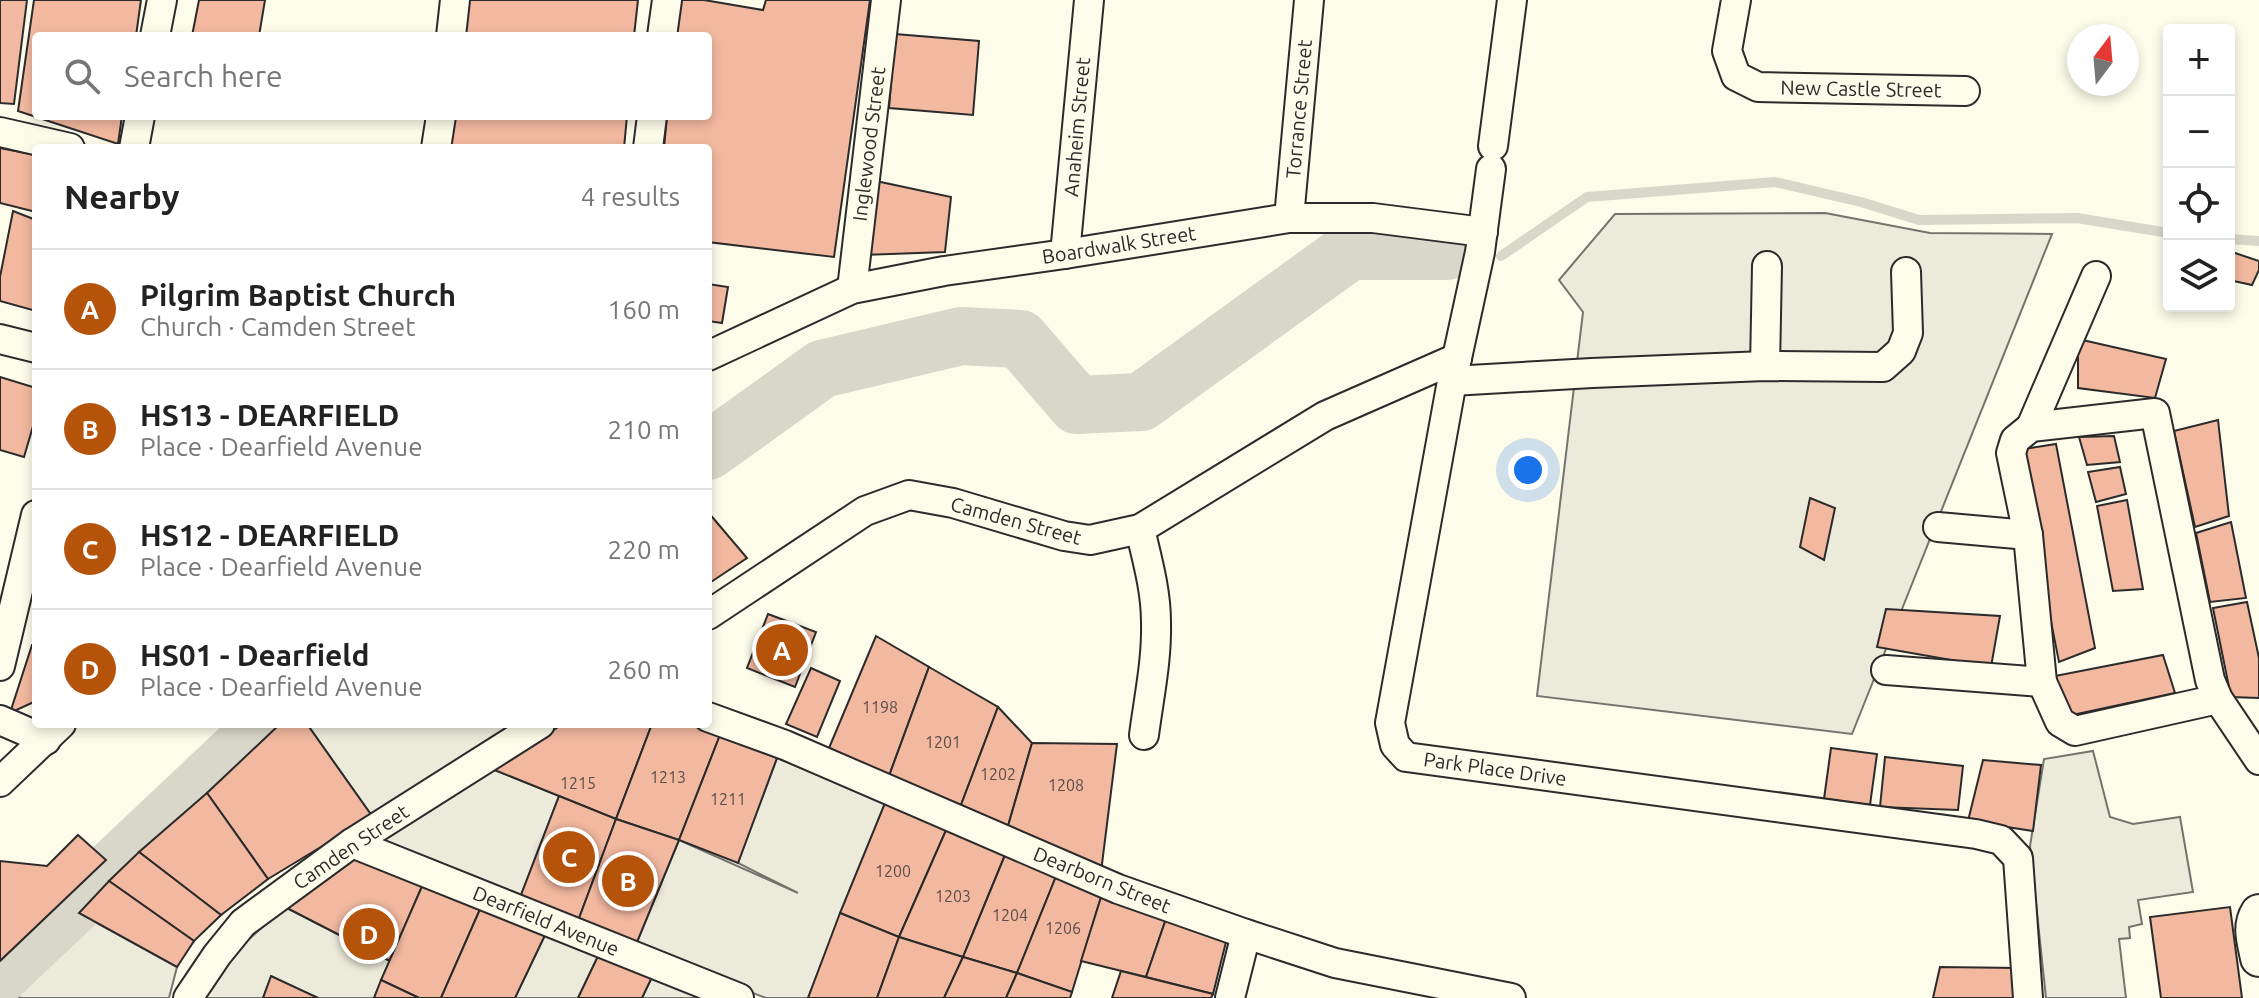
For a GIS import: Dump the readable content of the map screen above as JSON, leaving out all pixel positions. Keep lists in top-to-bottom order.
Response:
{
  "streets": {
    "street": [
      "New Castle Street",
      "Torrance Street",
      "Anaheim Street",
      "Inglewood Street",
      "Boardwalk Street",
      "Camden Street",
      "Park Place Drive",
      "Dearborn Street",
      "Dearfield Avenue"
    ]
  },
  "crossings": [
    ["Torrance Street", "Boardwalk Street"],
    ["Anaheim Street", "Boardwalk Street"],
    ["Inglewood Street", "Boardwalk Street"],
    ["Boardwalk Street", "Park Place Drive"],
    ["Camden Street", "Park Place Drive"],
    ["Camden Street", "Dearfield Avenue"]
  ],
  "house_numbers": [
    "1198",
    "1201",
    "1202",
    "1213",
    "1215",
    "1208",
    "1211",
    "1200",
    "1203",
    "1204",
    "1206"
  ],
  "north": "top",
  "page": {
    "map_buttons": ["+", "−"],
    "search": "Search here",
    "heading": ["Nearby", "4 results"],
    "list": [
      {
        "mark": "A",
        "name": "Pilgrim Baptist Church",
        "note": "Church · Camden Street",
        "value": "160 m"
      },
      {
        "mark": "B",
        "name": "HS13 - DEARFIELD",
        "note": "Place · Dearfield Avenue",
        "value": "210 m"
      },
      {
        "mark": "C",
        "name": "HS12 - DEARFIELD",
        "note": "Place · Dearfield Avenue",
        "value": "220 m"
      },
      {
        "mark": "D",
        "name": "HS01 - Dearfield",
        "note": "Place · Dearfield Avenue",
        "value": "260 m"
      }
    ],
    "pins": [
      "A",
      "C",
      "B",
      "D"
    ]
  }
}
